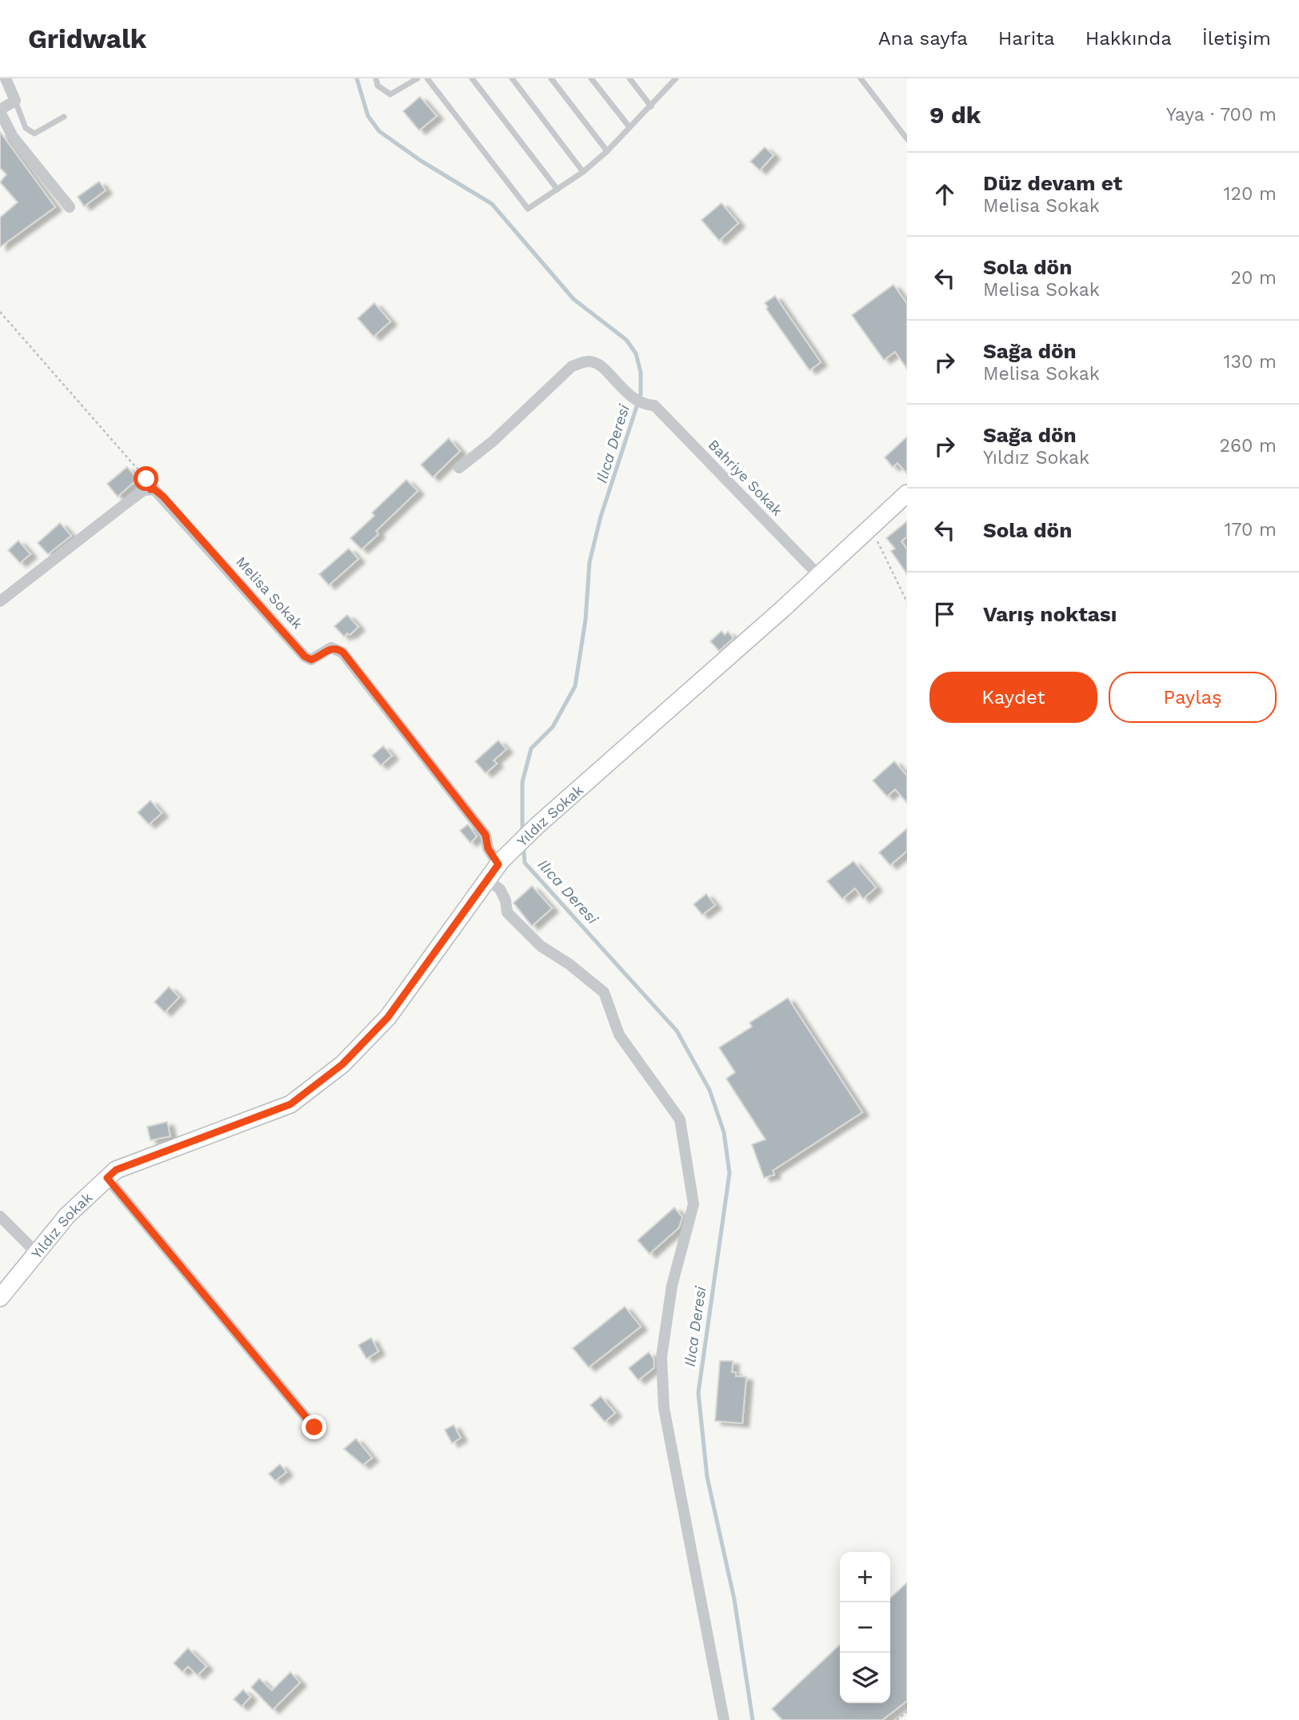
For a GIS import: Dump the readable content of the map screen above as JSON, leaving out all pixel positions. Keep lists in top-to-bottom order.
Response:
{
  "streets": {
    "street": ["Bahriye Sokak", "Melisa Sokak", "Yıldız Sokak"]
  },
  "crossings": [
    ["Bahriye Sokak", "Yıldız Sokak"],
    ["Melisa Sokak", "Yıldız Sokak"]
  ],
  "water": ["Ilıca Deresi"],
  "page": {
    "header": "Gridwalk",
    "nav": [
      "Ana sayfa",
      "Harita",
      "Hakkında",
      "İletişim"
    ],
    "heading": ["9 dk", "Yaya · 700 m"],
    "list": [
      ["Düz devam et", "Melisa Sokak", "120 m"],
      ["Sola dön", "Melisa Sokak", "20 m"],
      ["Sağa dön", "Melisa Sokak", "130 m"],
      ["Sağa dön", "Yıldız Sokak", "260 m"],
      ["Sola dön", "170 m"],
      "Varış noktası"
    ],
    "buttons": ["Kaydet", "Paylaş"],
    "map_buttons": ["+", "−"]
  }
}
